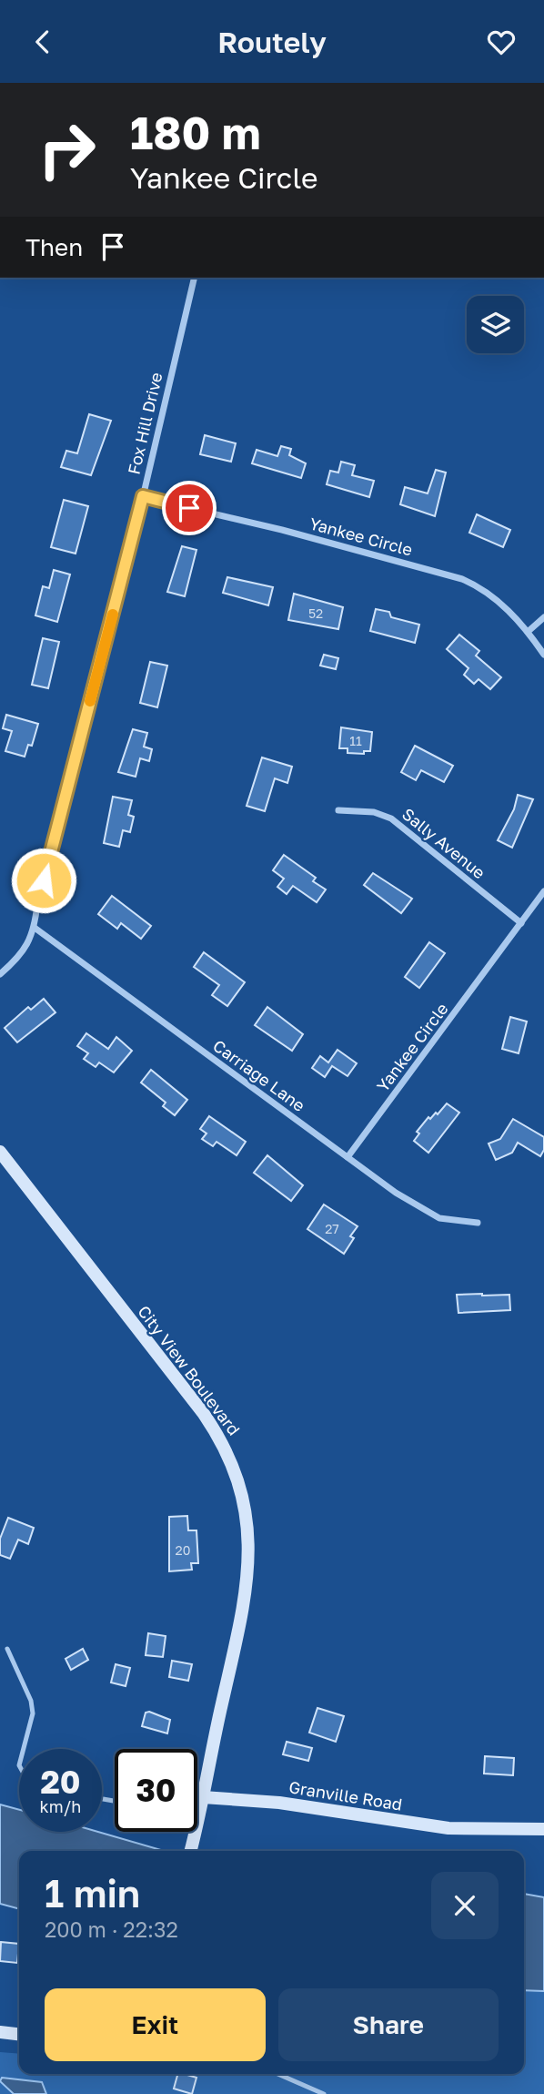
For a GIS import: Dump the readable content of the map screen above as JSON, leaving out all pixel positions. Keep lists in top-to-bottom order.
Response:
{
  "streets": {
    "street": [
      "Fox Hill Drive",
      "Yankee Circle",
      "Sally Avenue",
      "Carriage Lane",
      "City View Boulevard",
      "Granville Road"
    ]
  },
  "crossings": [
    ["Fox Hill Drive", "Yankee Circle"],
    ["Fox Hill Drive", "Carriage Lane"],
    ["Yankee Circle", "Sally Avenue"],
    ["Yankee Circle", "Carriage Lane"],
    ["City View Boulevard", "Granville Road"]
  ],
  "house_numbers": [
    "52",
    "11",
    "27",
    "20"
  ],
  "page": {
    "header": "Routely",
    "turn": ["180 m", "Yankee Circle"],
    "then": "Then",
    "speed": "20 km/h",
    "limit": "30",
    "heading": ["1 min", "200 m · 22:32"],
    "buttons": ["Exit", "Share"]
  }
}
